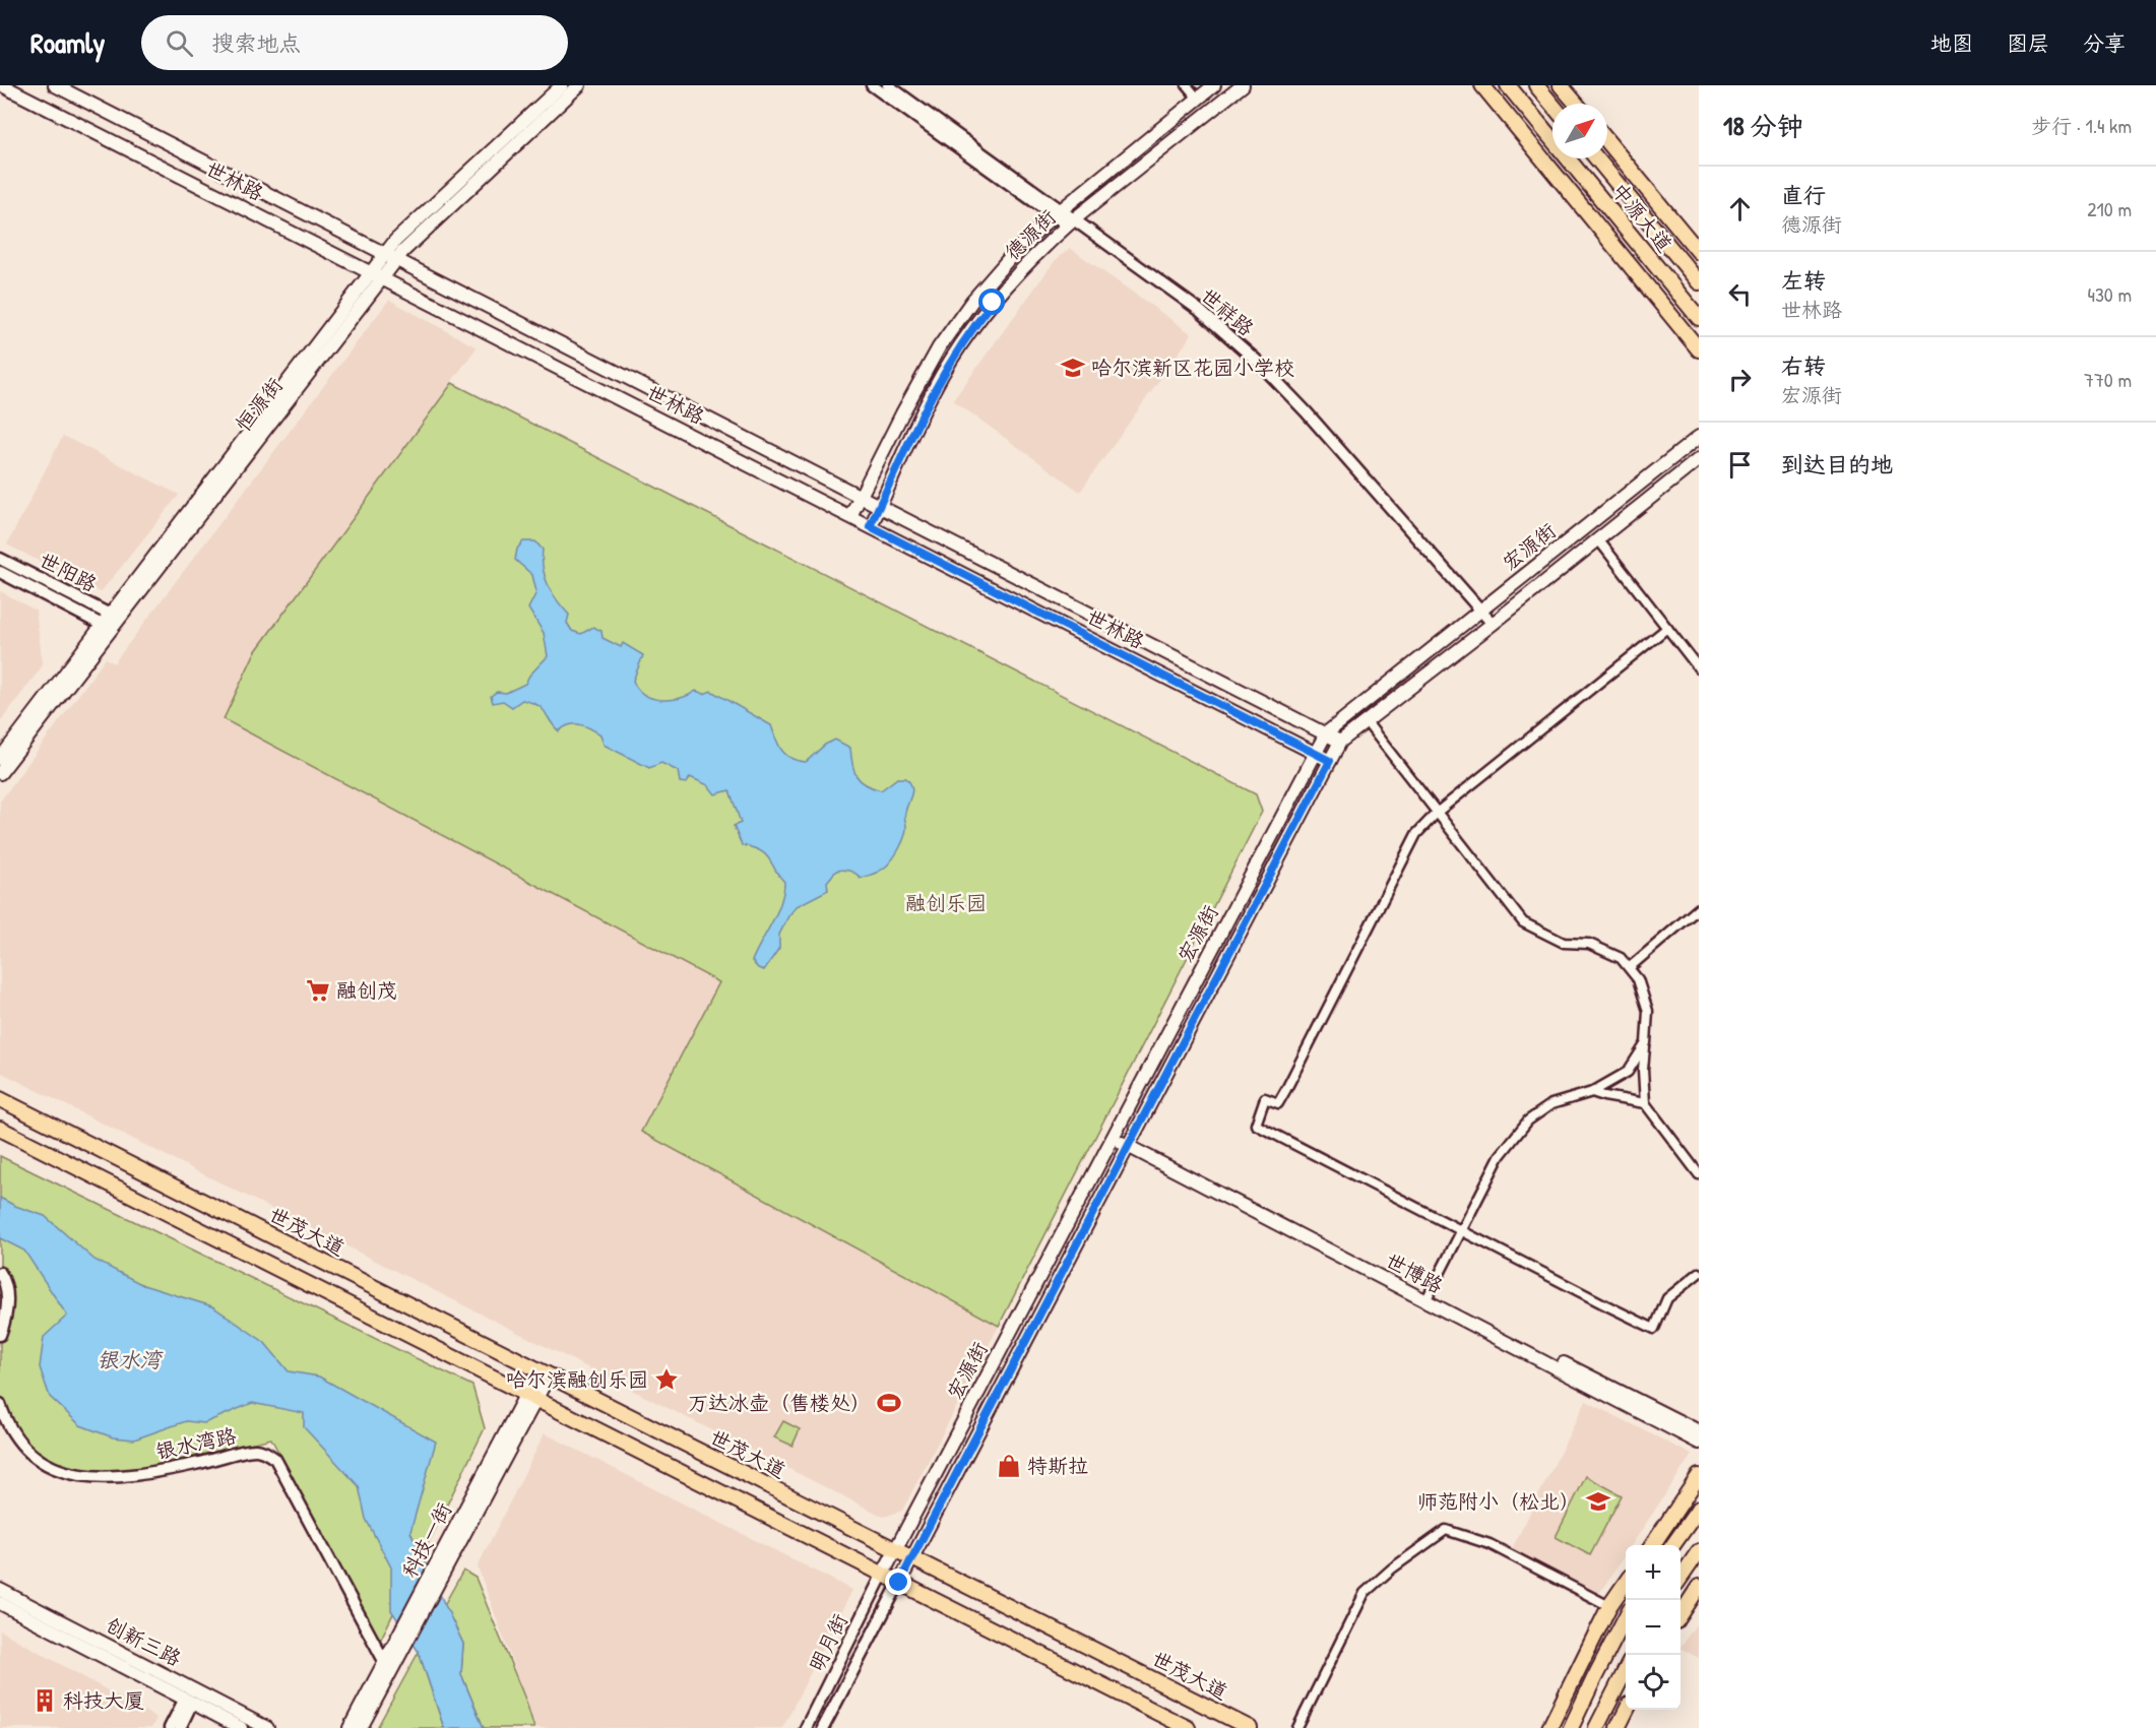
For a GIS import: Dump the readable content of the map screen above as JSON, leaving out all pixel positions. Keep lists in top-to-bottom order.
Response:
{
  "streets": {
    "main road": [
      "世林路",
      "中源大道",
      "德源街",
      "恒源街",
      "宏源街",
      "世茂大道",
      "世博路",
      "科技一街",
      "创新三路"
    ],
    "street": [
      "世祥路",
      "世阳路",
      "银水湾路",
      "明月街"
    ]
  },
  "crossings": [
    ["世林路", "德源街"],
    ["世林路", "恒源街"],
    ["世林路", "宏源街"],
    ["德源街", "世祥路"],
    ["世祥路", "宏源街"],
    ["恒源街", "世阳路"],
    ["宏源街", "世茂大道"],
    ["宏源街", "世博路"],
    ["宏源街", "明月街"],
    ["世茂大道", "科技一街"],
    ["银水湾路", "科技一街"]
  ],
  "water": ["银水湾"],
  "parks": ["融创乐园"],
  "places": {
    "school or university": ["哈尔滨新区花园小学校", "师范附小（松北）"],
    "supermarket": ["融创茂"],
    "place": ["哈尔滨融创乐园"],
    "sports": ["万达冰壶（售楼处）"],
    "shop": ["特斯拉"],
    "building": ["科技大厦"]
  },
  "north": "top right",
  "page": {
    "header": "Roamly",
    "search": "搜索地点",
    "nav": ["地图", "图层", "分享"],
    "heading": ["18 分钟", "步行 · 1.4 km"],
    "list": [
      ["直行", "德源街", "210 m"],
      ["左转", "世林路", "430 m"],
      ["右转", "宏源街", "770 m"],
      "到达目的地"
    ],
    "map_buttons": ["+", "−"]
  }
}
